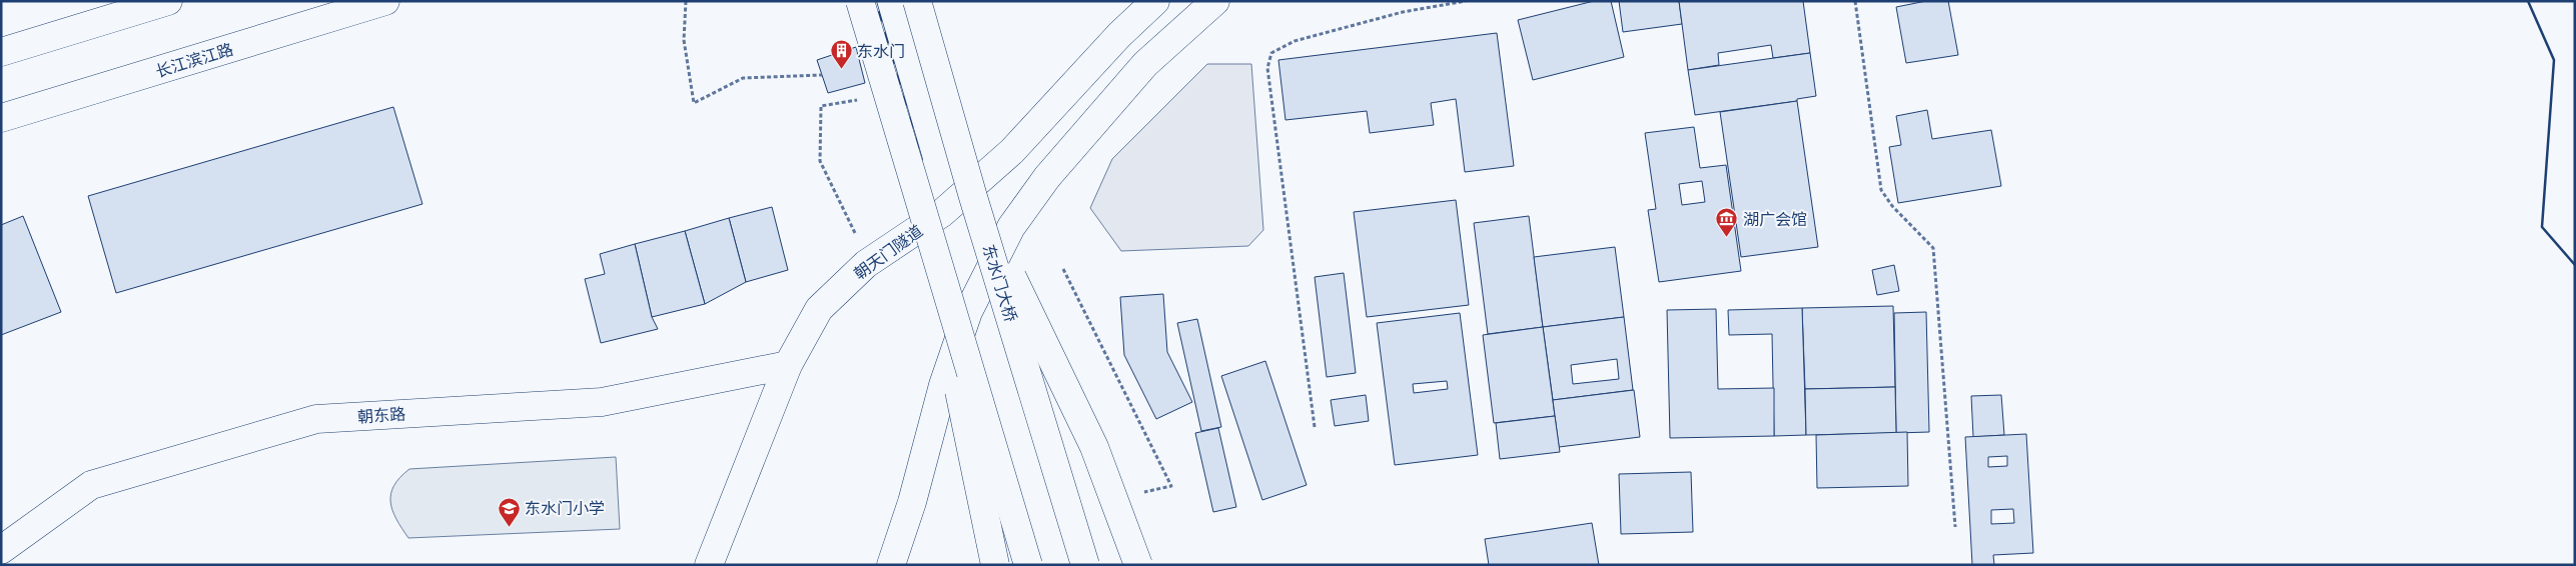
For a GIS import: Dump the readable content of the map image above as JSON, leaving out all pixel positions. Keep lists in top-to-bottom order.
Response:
{
  "streets": {
    "main road": [
      "长江滨江路",
      "朝天门隧道",
      "东水门大桥",
      "朝东路"
    ]
  },
  "crossings": [
    ["朝天门隧道", "朝东路"]
  ],
  "places": {
    "building": ["东水门"],
    "museum": ["湖广会馆"],
    "school or university": ["东水门小学"]
  }
}
